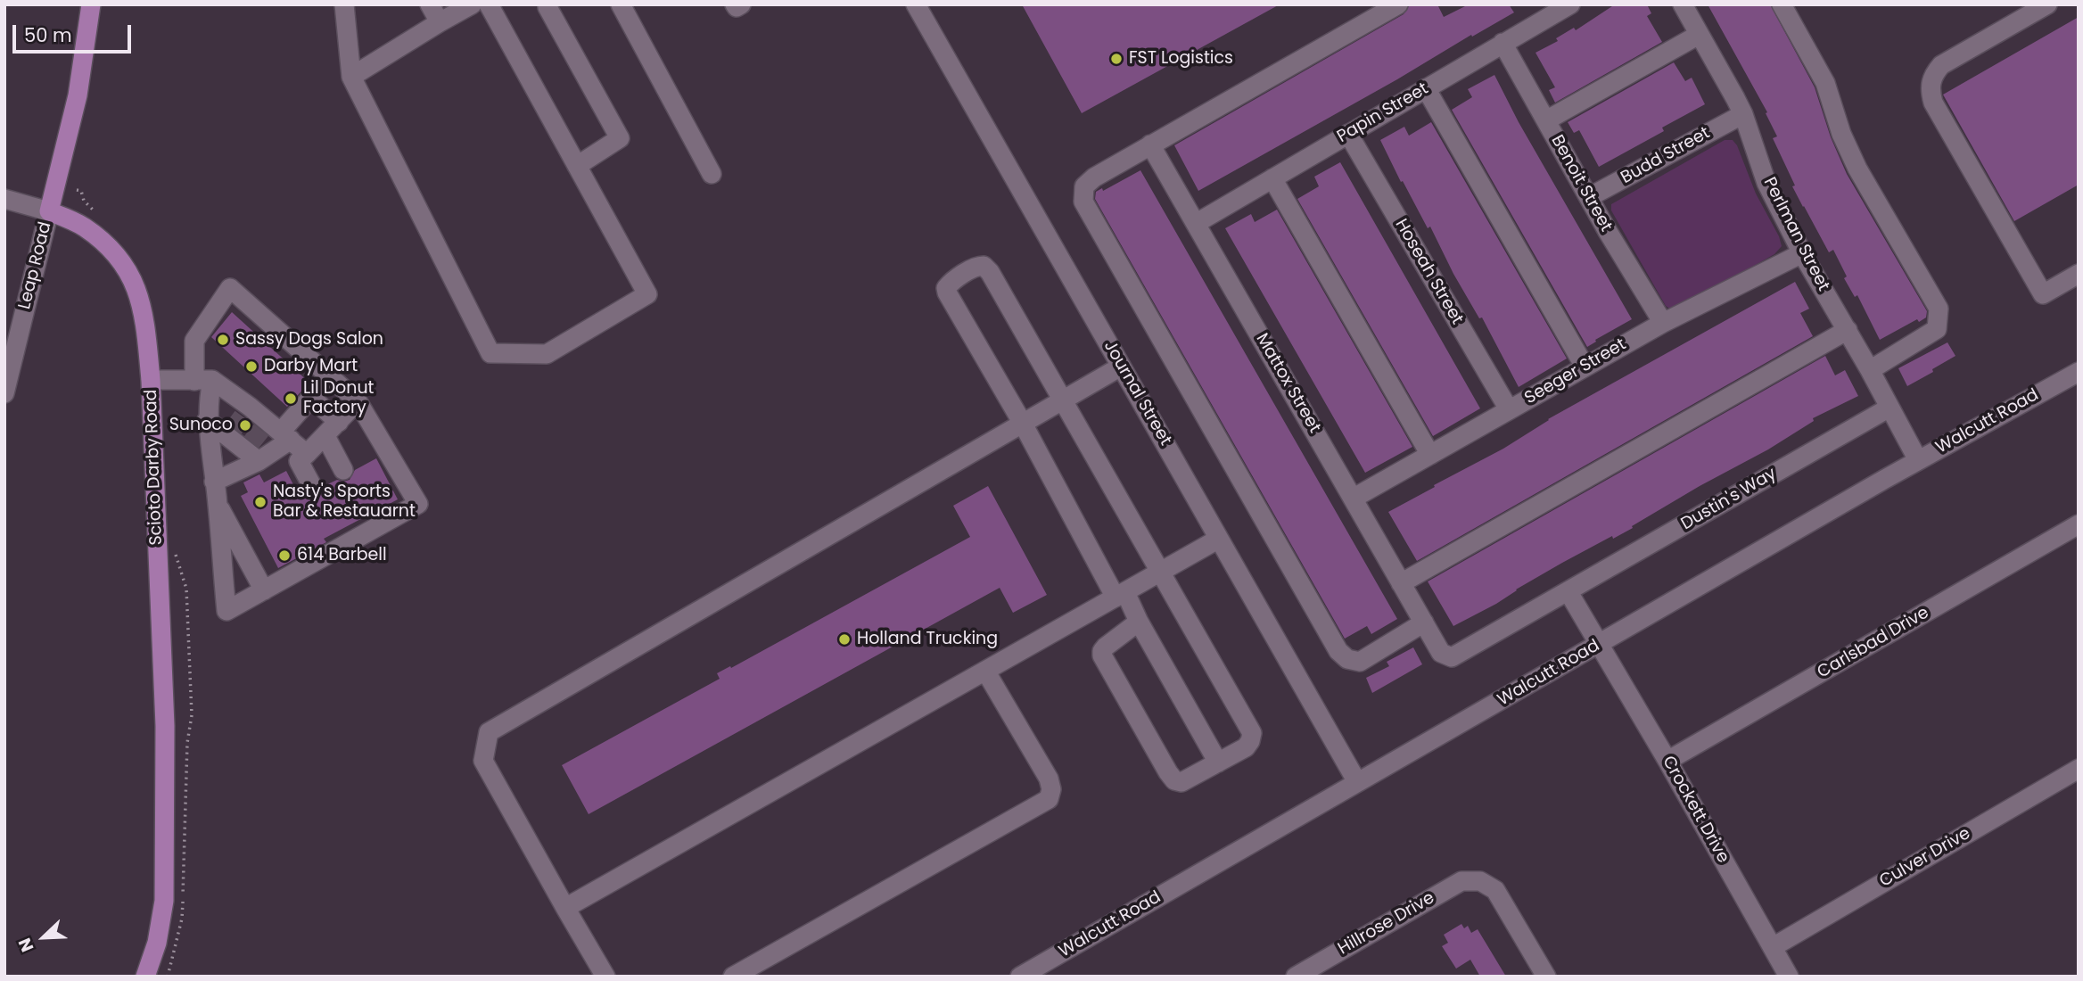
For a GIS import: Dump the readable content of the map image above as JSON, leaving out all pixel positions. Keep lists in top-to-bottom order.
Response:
{
  "streets": {
    "main road": ["Scioto Darby Road"],
    "street": [
      "Papin Street",
      "Budd Street",
      "Benoit Street",
      "Perlman Street",
      "Leap Road",
      "Hoseah Street",
      "Seeger Street",
      "Mattox Street",
      "Journal Street",
      "Walcutt Road",
      "Dustin's Way",
      "Carlsbad Drive",
      "Crockett Drive",
      "Culver Drive",
      "Hillrose Drive"
    ]
  },
  "crossings": [
    ["Papin Street", "Benoit Street"],
    ["Papin Street", "Hoseah Street"],
    ["Papin Street", "Mattox Street"],
    ["Budd Street", "Benoit Street"],
    ["Budd Street", "Perlman Street"],
    ["Benoit Street", "Seeger Street"],
    ["Perlman Street", "Seeger Street"],
    ["Perlman Street", "Walcutt Road"],
    ["Perlman Street", "Dustin's Way"],
    ["Leap Road", "Scioto Darby Road"],
    ["Hoseah Street", "Seeger Street"],
    ["Seeger Street", "Mattox Street"],
    ["Mattox Street", "Dustin's Way"],
    ["Journal Street", "Walcutt Road"],
    ["Walcutt Road", "Crockett Drive"],
    ["Carlsbad Drive", "Crockett Drive"],
    ["Crockett Drive", "Culver Drive"]
  ],
  "places": [
    "FST Logistics",
    "Sassy Dogs Salon",
    "Darby Mart",
    "Lil Donut Factory",
    "Sunoco",
    "Nasty's Sports Bar & Restauarnt",
    "614 Barbell",
    "Holland Trucking"
  ],
  "scale_bar": "50 m",
  "north": "bottom left"
}
